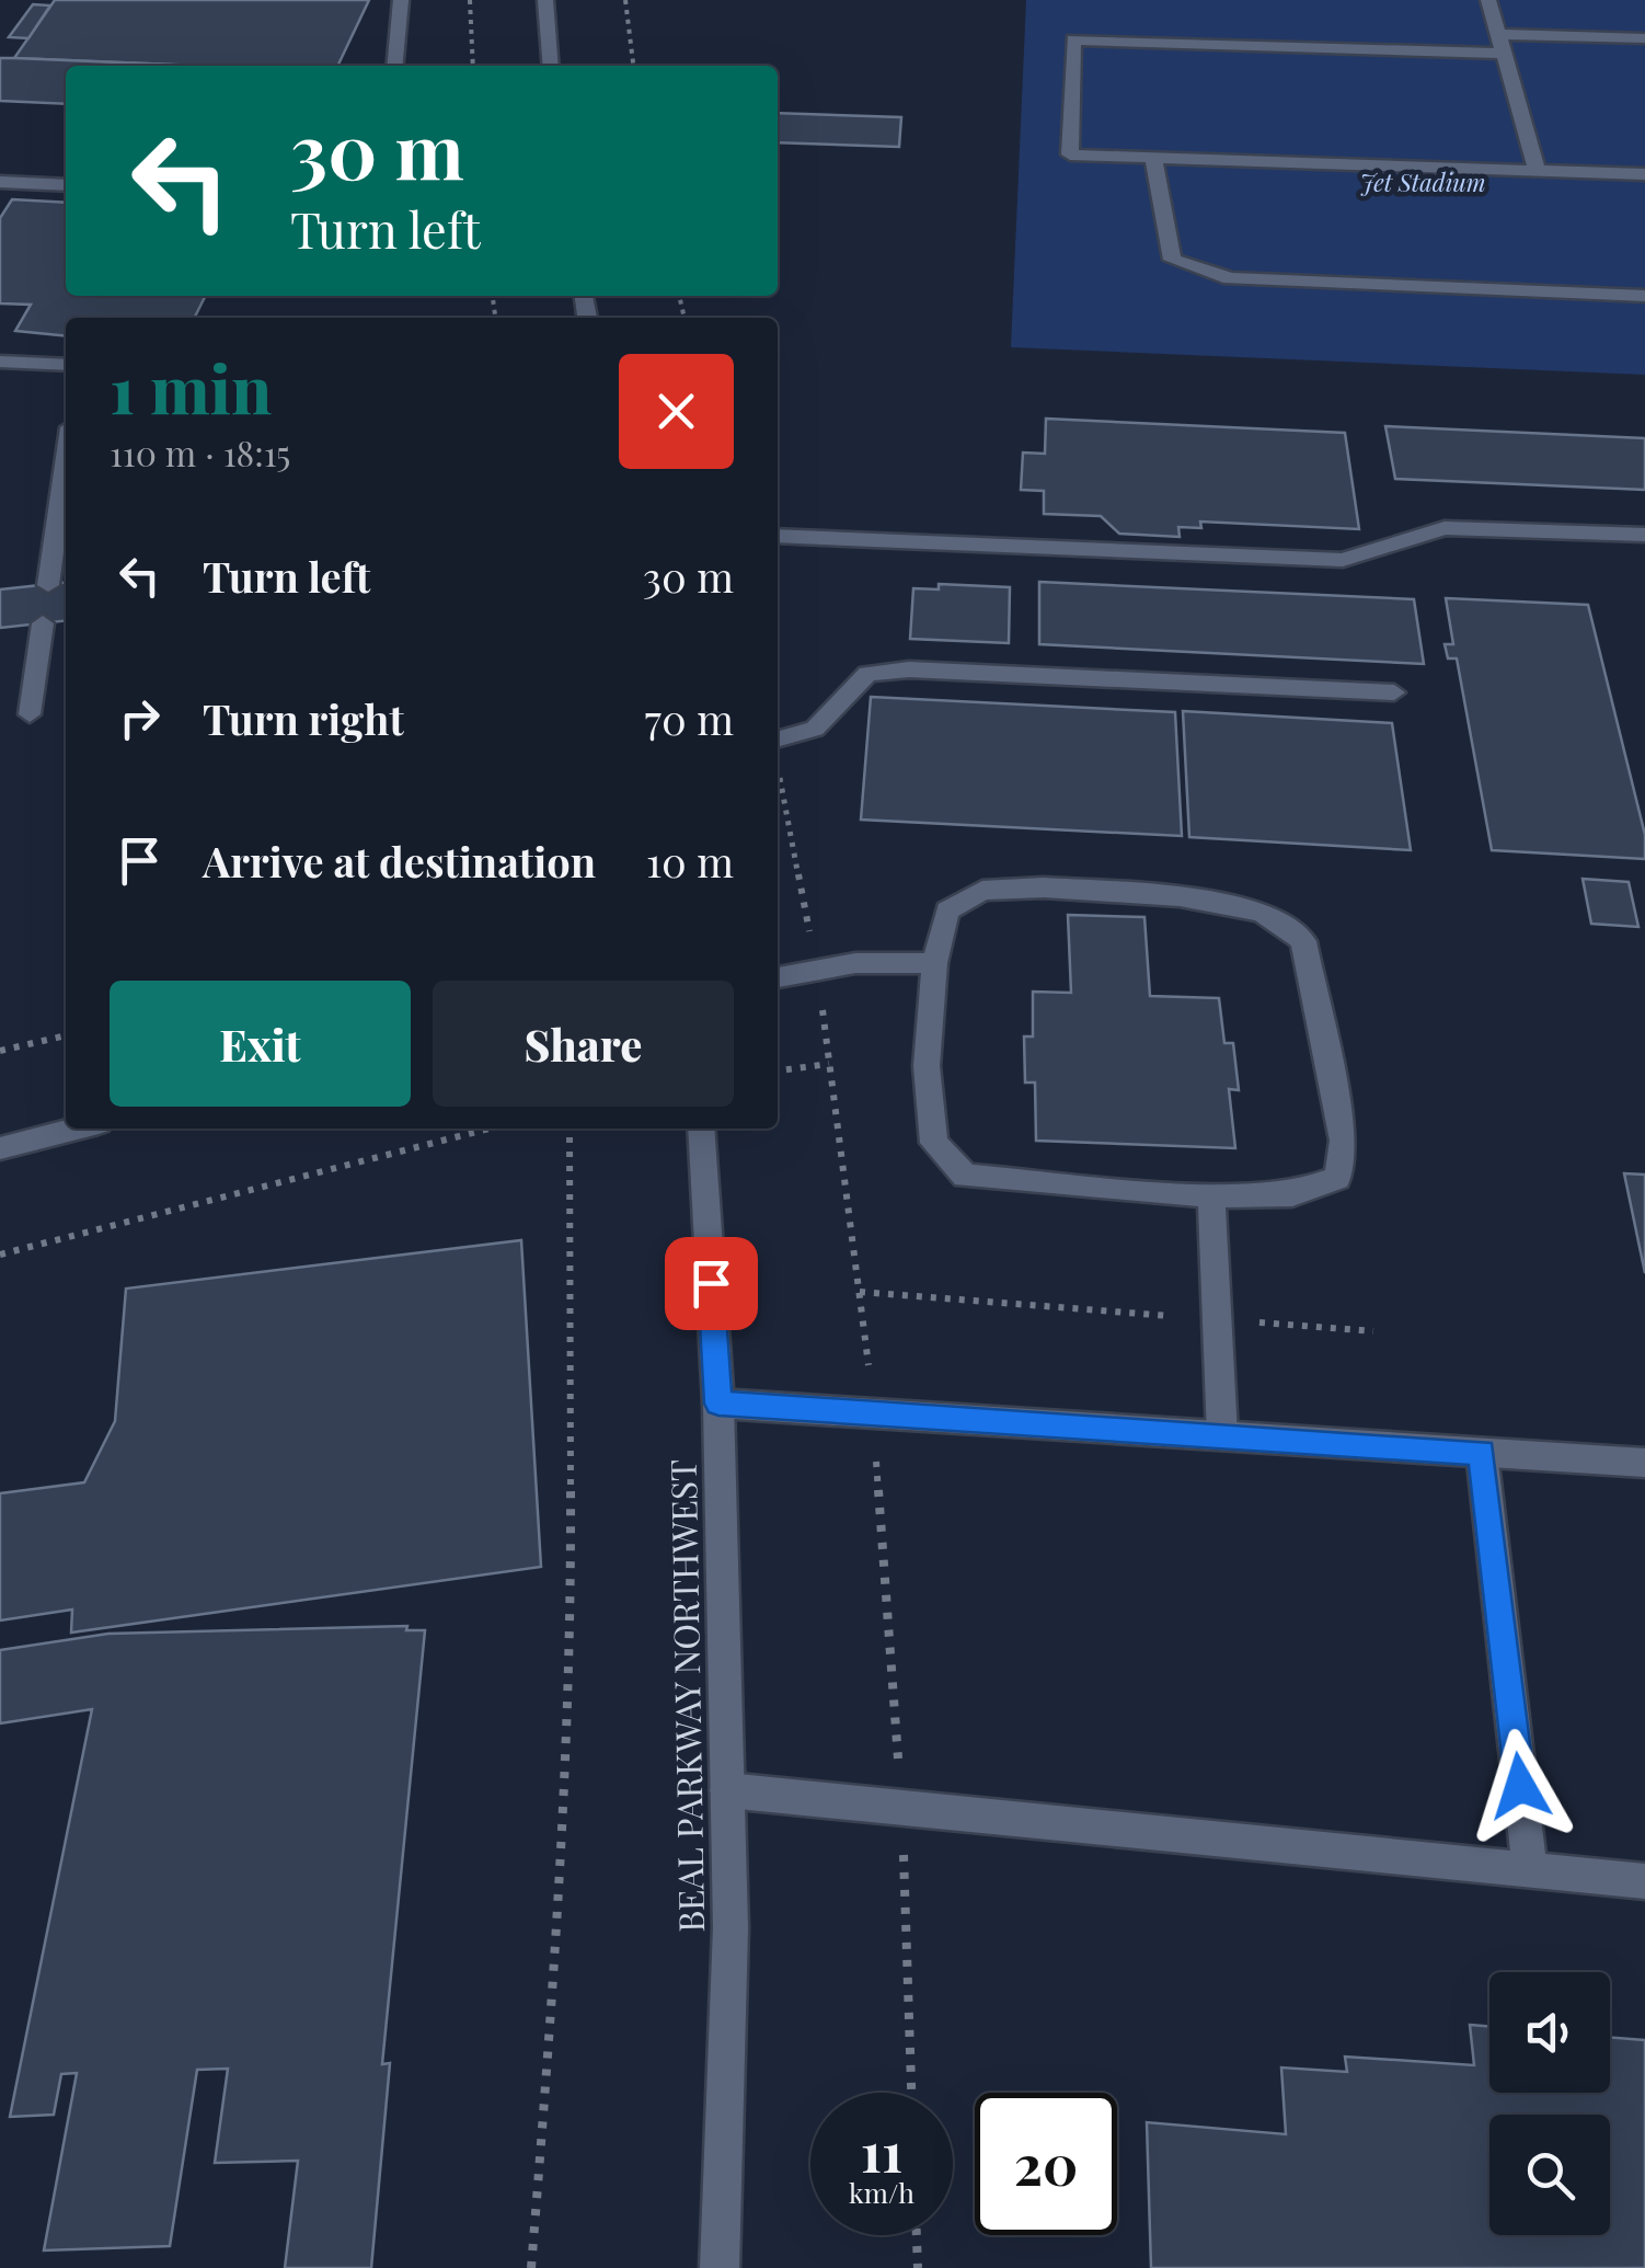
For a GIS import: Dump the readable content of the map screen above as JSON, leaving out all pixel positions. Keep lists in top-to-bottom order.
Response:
{
  "streets": {
    "main road": ["BEAL PARKWAY NORTHWEST"]
  },
  "parks": ["Jet Stadium"],
  "page": {
    "turn": ["30 m", "Turn left"],
    "heading": ["1 min", "110 m · 18:15"],
    "list": [
      {
        "name": "Turn left",
        "value": "30 m"
      },
      {
        "name": "Turn right",
        "value": "70 m"
      },
      {
        "name": "Arrive at destination",
        "value": "10 m"
      }
    ],
    "buttons": ["Exit", "Share"],
    "speed": "11 km/h",
    "limit": "20"
  }
}
